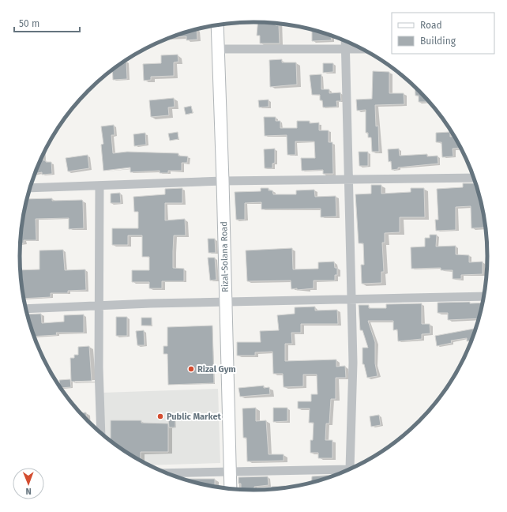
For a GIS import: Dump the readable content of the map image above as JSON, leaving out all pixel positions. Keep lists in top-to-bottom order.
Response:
{
  "streets": {
    "main road": ["Rizal-Solana Road"]
  },
  "places": ["Rizal Gym", "Public Market"],
  "legend": ["Road", "Building"],
  "scale_bar": "50 m",
  "north": "bottom"
}
